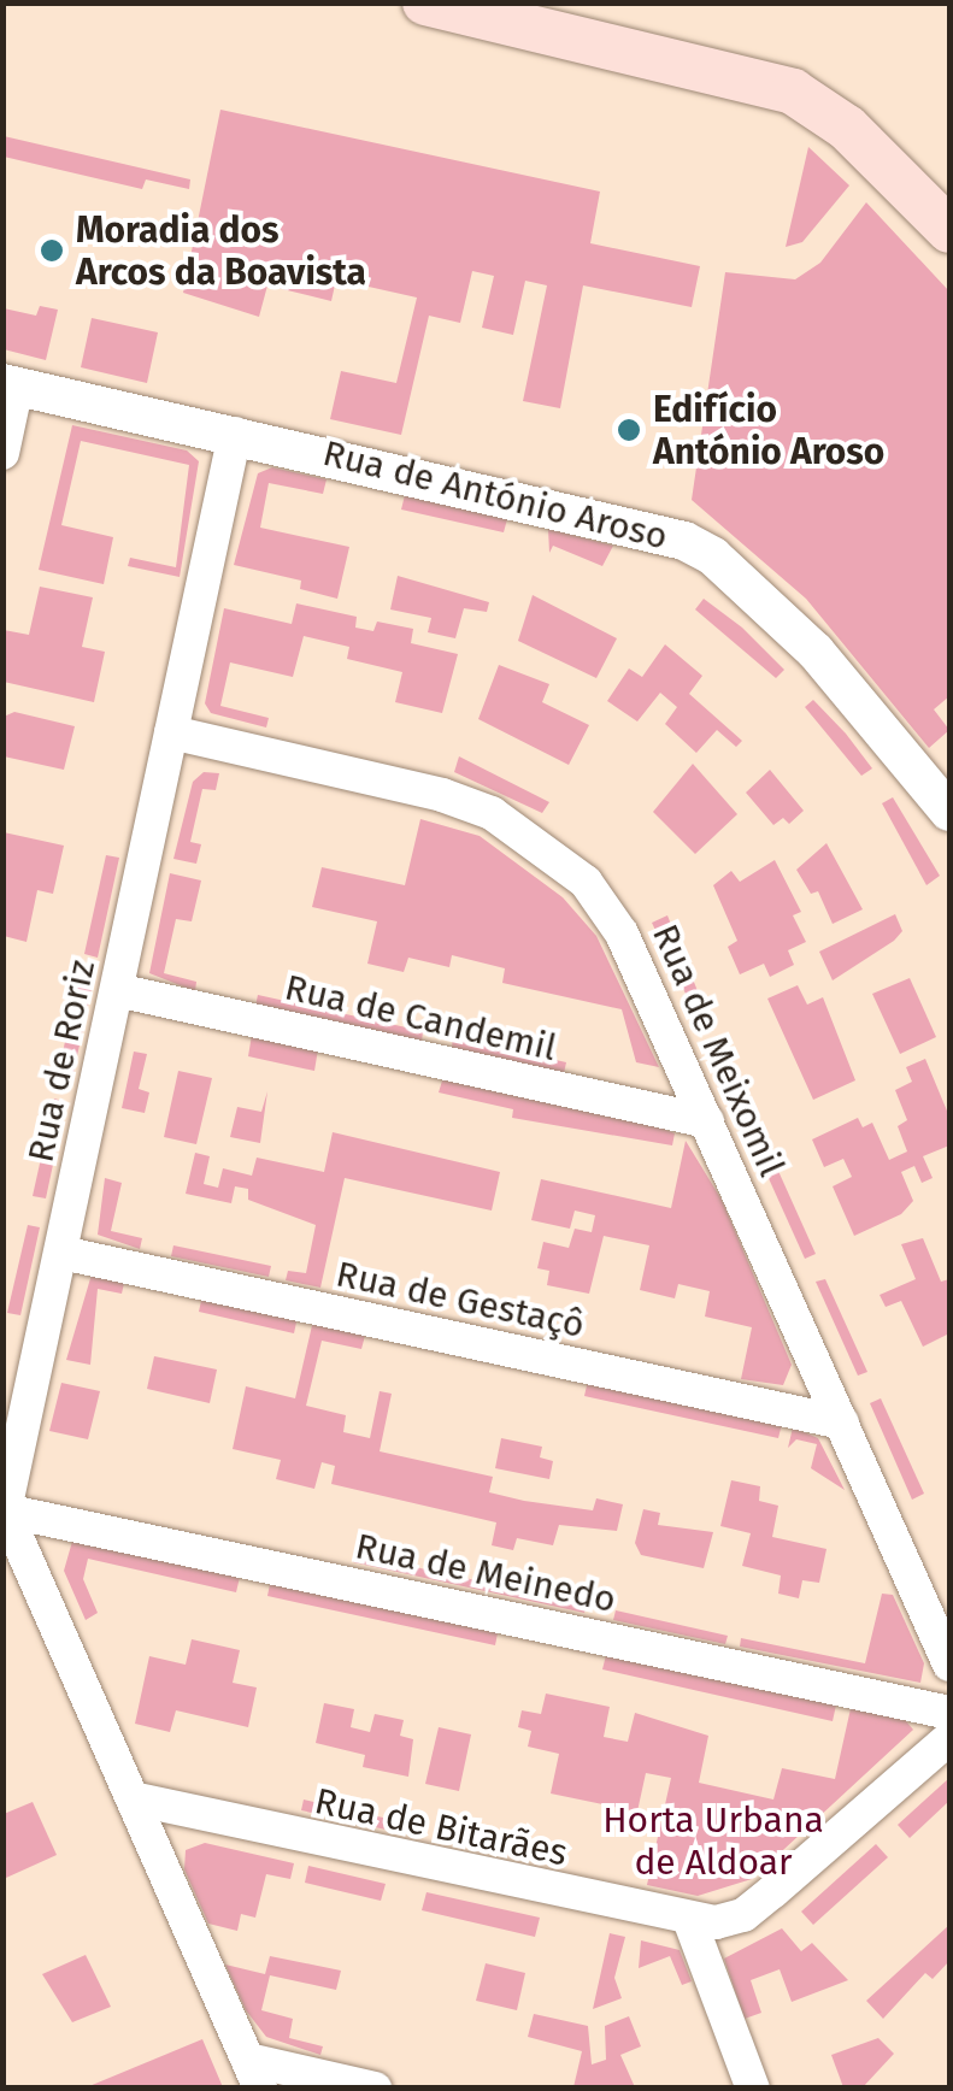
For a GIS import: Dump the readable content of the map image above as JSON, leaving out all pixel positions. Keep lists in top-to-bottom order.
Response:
{
  "streets": {
    "street": [
      "Rua de António Aroso",
      "Rua de Candemil",
      "Rua de Meixomil",
      "Rua de Roriz",
      "Rua de Gestaçô",
      "Rua de Meinedo",
      "Rua de Bitarães"
    ]
  },
  "crossings": [
    ["Rua de António Aroso", "Rua de Roriz"],
    ["Rua de Candemil", "Rua de Meixomil"],
    ["Rua de Candemil", "Rua de Roriz"],
    ["Rua de Meixomil", "Rua de Roriz"],
    ["Rua de Meixomil", "Rua de Gestaçô"],
    ["Rua de Roriz", "Rua de Gestaçô"],
    ["Rua de Roriz", "Rua de Meinedo"]
  ],
  "parks": ["Horta Urbana de Aldoar"],
  "places": ["Moradia dos Arcos da Boavista", "Edifício António Aroso"]
}
